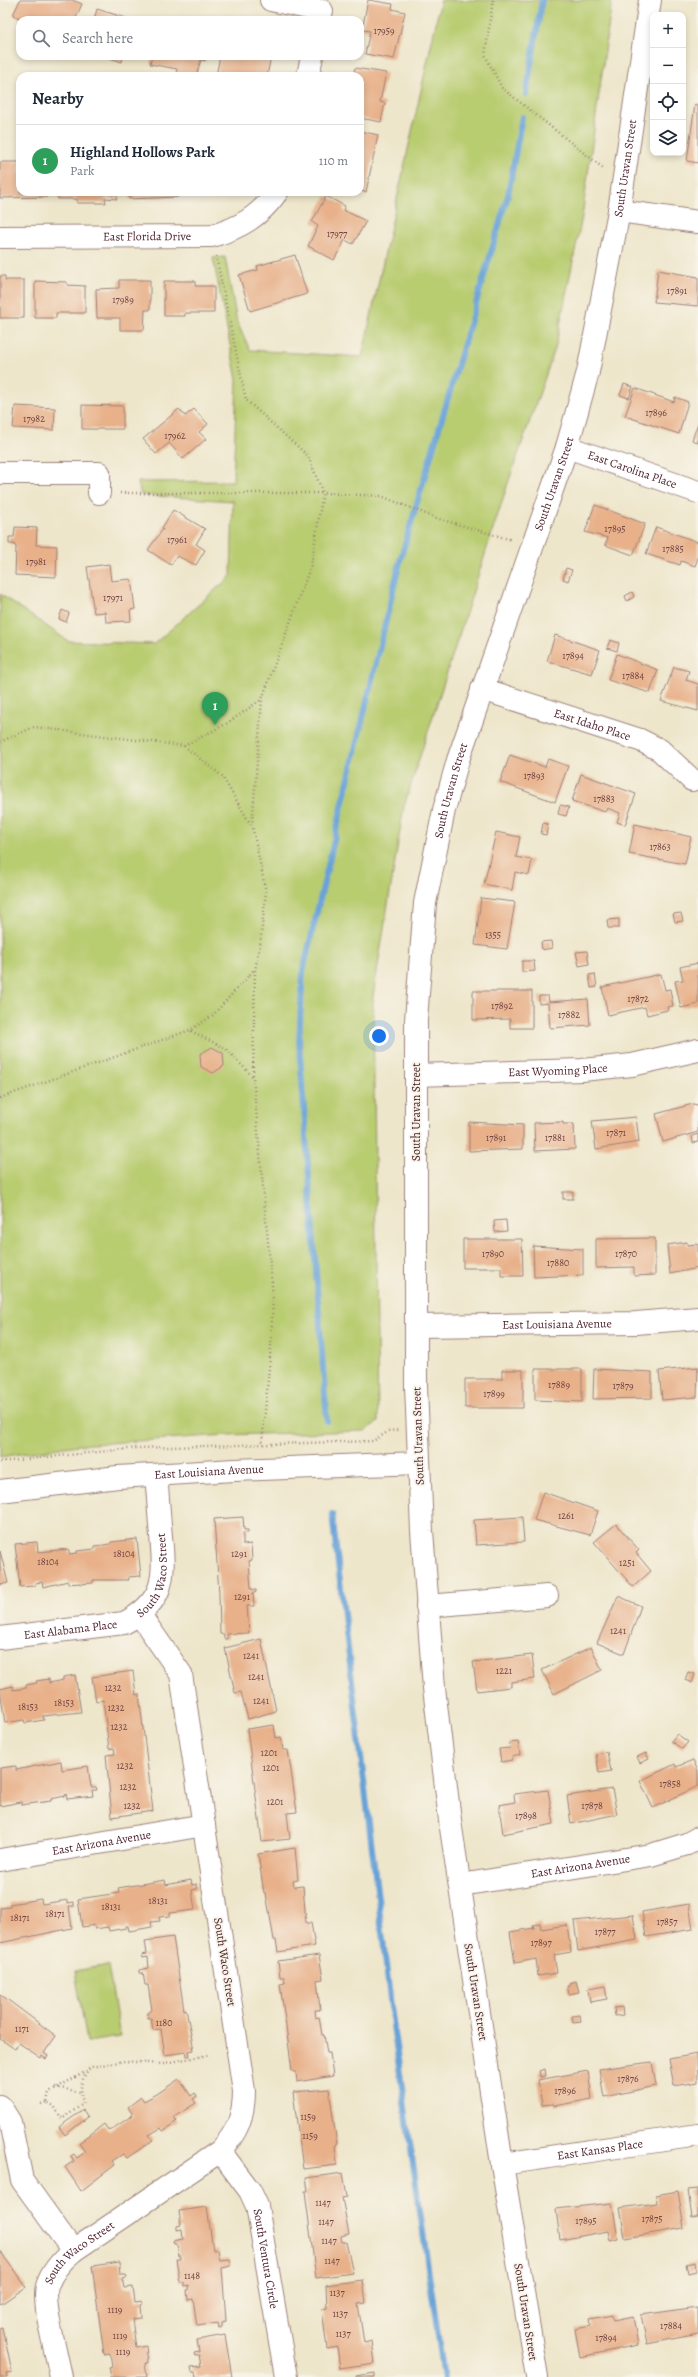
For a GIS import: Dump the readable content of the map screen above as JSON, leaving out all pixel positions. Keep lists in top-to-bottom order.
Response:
{
  "streets": {
    "street": [
      "South Uravan Street",
      "East Florida Drive",
      "East Carolina Place",
      "East Idaho Place",
      "East Wyoming Place",
      "East Louisiana Avenue",
      "South Waco Street",
      "East Alabama Place",
      "East Arizona Avenue",
      "East Kansas Place",
      "South Ventura Circle"
    ]
  },
  "crossings": [
    ["South Uravan Street", "East Carolina Place"],
    ["South Uravan Street", "East Idaho Place"],
    ["South Uravan Street", "East Wyoming Place"],
    ["South Uravan Street", "East Louisiana Avenue"],
    ["South Uravan Street", "East Arizona Avenue"],
    ["South Uravan Street", "East Kansas Place"],
    ["East Louisiana Avenue", "South Waco Street"],
    ["South Waco Street", "East Alabama Place"],
    ["South Waco Street", "East Arizona Avenue"],
    ["South Waco Street", "South Ventura Circle"]
  ],
  "house_numbers": [
    "17959",
    "17977",
    "17891",
    "17989",
    "17896",
    "17982",
    "17962",
    "17895",
    "17961",
    "17885",
    "17981",
    "17971",
    "17894",
    "17884",
    "17893",
    "17883",
    "17863",
    "1355",
    "17872",
    "17892",
    "17882",
    "17871",
    "17891",
    "17881",
    "17890",
    "17870",
    "17880",
    "17889",
    "17879",
    "17899",
    "1261",
    "18104",
    "1291",
    "18104",
    "1251",
    "1291",
    "1241",
    "1241",
    "1221",
    "1241",
    "1232",
    "1241",
    "18153",
    "18153",
    "1232",
    "1232",
    "1201",
    "1232",
    "1201",
    "17858",
    "1232",
    "1201",
    "1232",
    "17878",
    "17898",
    "18131",
    "18131",
    "18171",
    "18171",
    "17857",
    "17877",
    "17897",
    "1180",
    "1171",
    "17876",
    "17896",
    "1159",
    "1159",
    "1147",
    "17875",
    "17895",
    "1147",
    "1147",
    "1147",
    "1148",
    "1137",
    "1119",
    "1137",
    "17884",
    "1137",
    "1119",
    "17894",
    "1119"
  ],
  "page": {
    "map_buttons": ["+", "−"],
    "search": "Search here",
    "heading": "Nearby",
    "list": [
      {
        "mark": "1",
        "name": "Highland Hollows Park",
        "note": "Park",
        "value": "110 m"
      }
    ],
    "pins": "1"
  }
}
